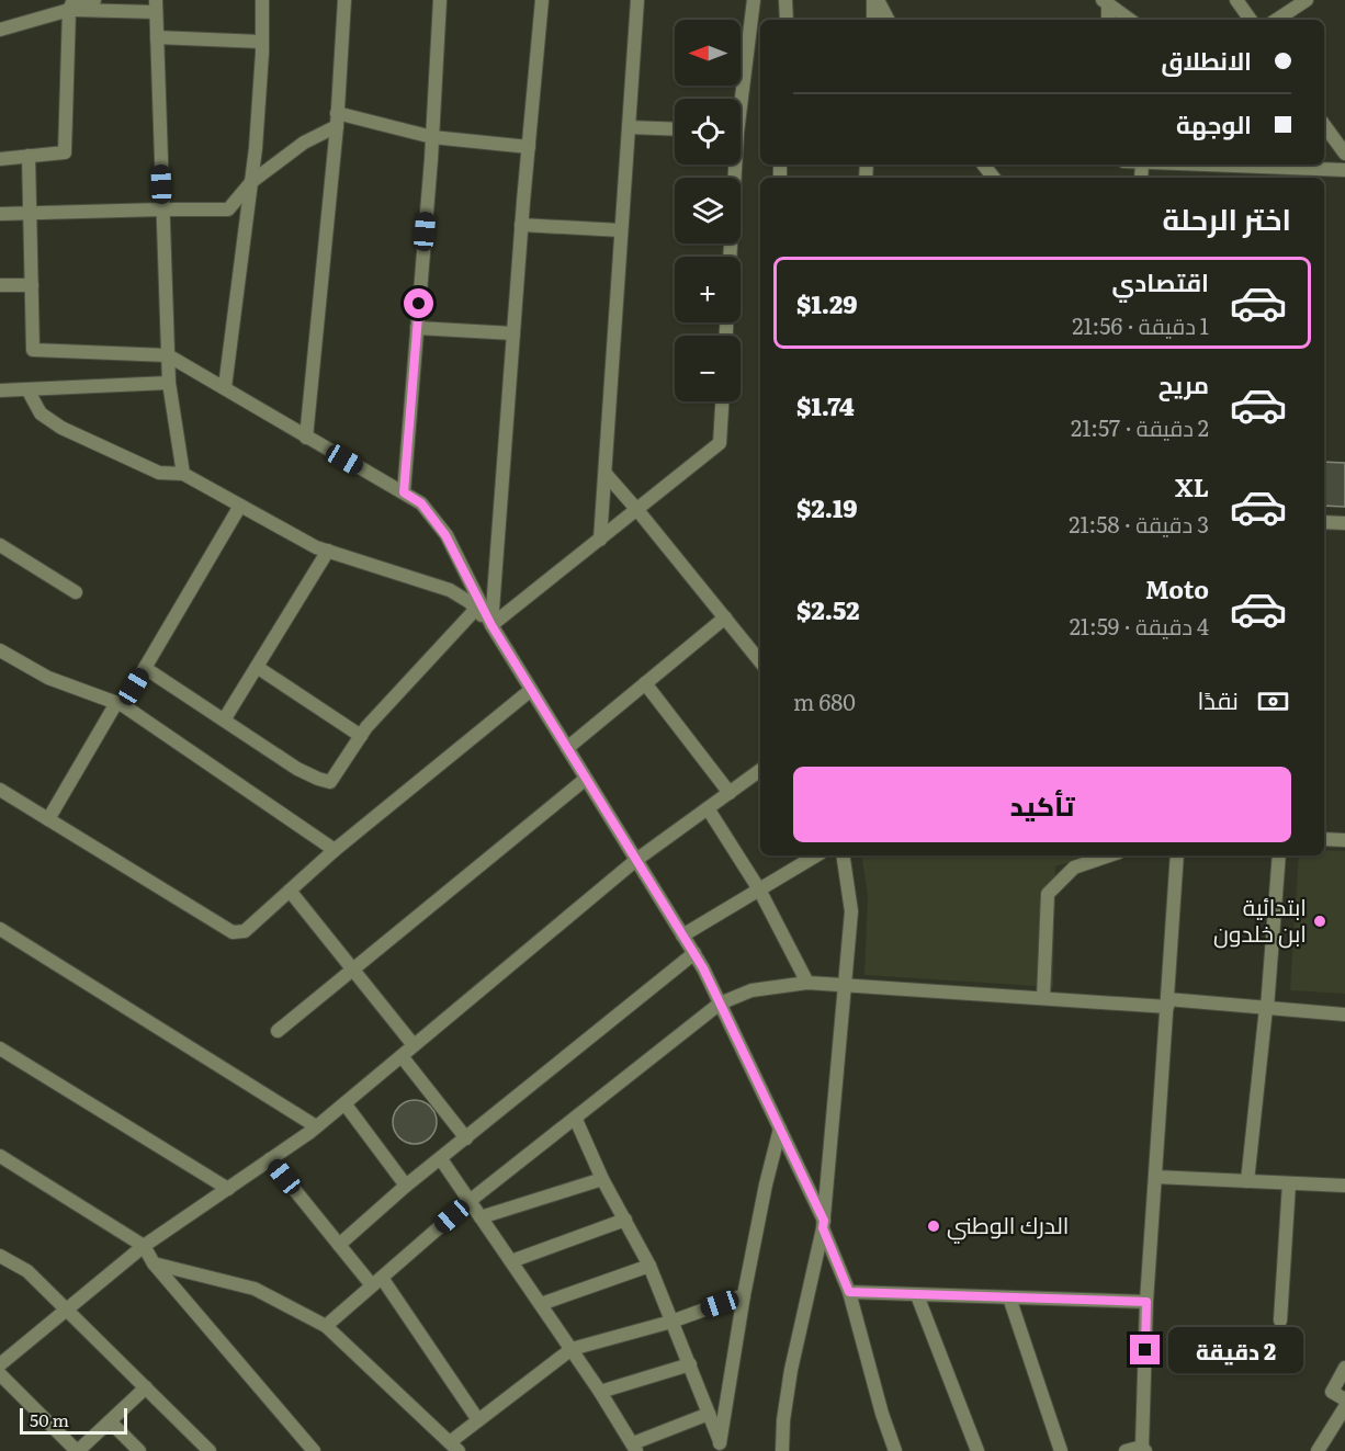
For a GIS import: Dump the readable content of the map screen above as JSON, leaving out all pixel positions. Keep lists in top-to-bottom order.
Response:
{
  "places": ["ابتدائية ابن خلدون", "الدرك الوطني"],
  "scale_bar": "50 m",
  "north": "left",
  "page": {
    "map_buttons": ["+", "−"],
    "banner": ["الانطلاق", "الوجهة"],
    "heading": "اختر الرحلة",
    "list": [
      {
        "name": "اقتصادي",
        "note": "1 دقيقة · 21:56",
        "value": "$1.29"
      },
      {
        "name": "مريح",
        "note": "2 دقيقة · 21:57",
        "value": "$1.74"
      },
      {
        "name": "XL",
        "note": "3 دقيقة · 21:58",
        "value": "$2.19"
      },
      {
        "name": "Moto",
        "note": "4 دقيقة · 21:59",
        "value": "$2.52"
      }
    ],
    "pay": ["نقدًا", "680 m"],
    "buttons": "تأكيد",
    "bubble": "2 دقيقة",
    "scale": "50 m"
  }
}
